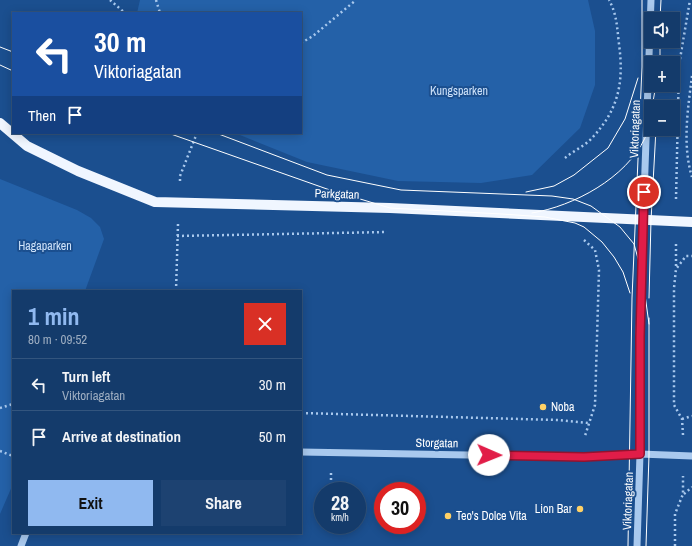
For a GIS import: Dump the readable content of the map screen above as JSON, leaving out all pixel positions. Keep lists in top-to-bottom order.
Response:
{
  "streets": {
    "main road": ["Parkgatan"],
    "street": ["Viktoriagatan", "Storgatan"]
  },
  "crossings": [
    ["Viktoriagatan", "Parkgatan"],
    ["Viktoriagatan", "Storgatan"]
  ],
  "parks": ["Kungsparken", "Hagaparken"],
  "places": ["Noba", "Lion Bar", "Teo's Dolce Vita"],
  "page": {
    "map_buttons": ["+", "−"],
    "turn": ["30 m", "Viktoriagatan"],
    "then": "Then",
    "heading": ["1 min", "80 m · 09:52"],
    "list": [
      {
        "name": "Turn left",
        "note": "Viktoriagatan",
        "value": "30 m"
      },
      {
        "name": "Arrive at destination",
        "value": "50 m"
      }
    ],
    "buttons": ["Exit", "Share"],
    "speed": "28 km/h",
    "limit": "30"
  }
}
